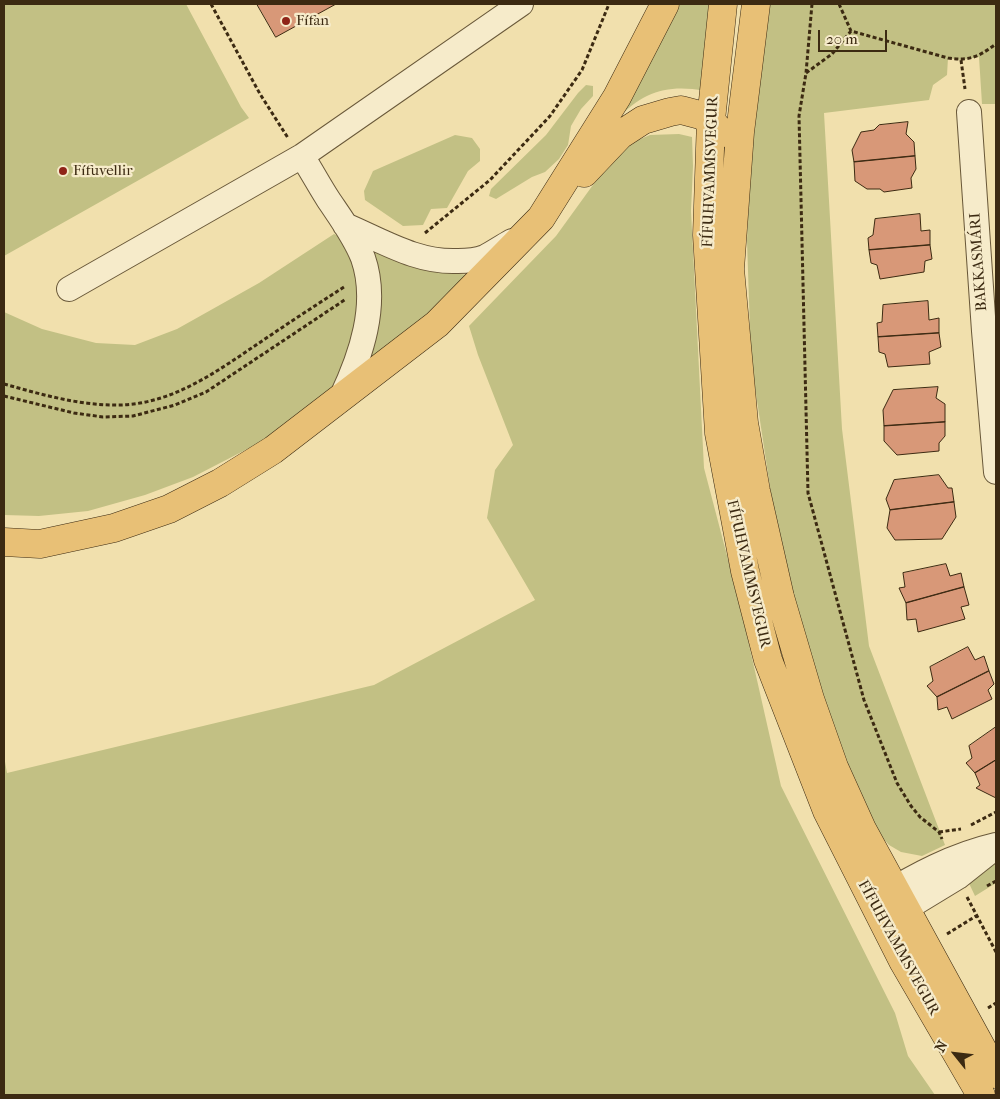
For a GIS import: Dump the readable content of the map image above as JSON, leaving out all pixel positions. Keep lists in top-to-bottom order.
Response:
{
  "streets": {
    "main road": ["FÍFUHVAMMSVEGUR"],
    "street": ["BAKKASMÁRI"]
  },
  "places": ["Fífan", "Fífuvellir"],
  "scale_bar": "20 m",
  "north": "top left"
}
